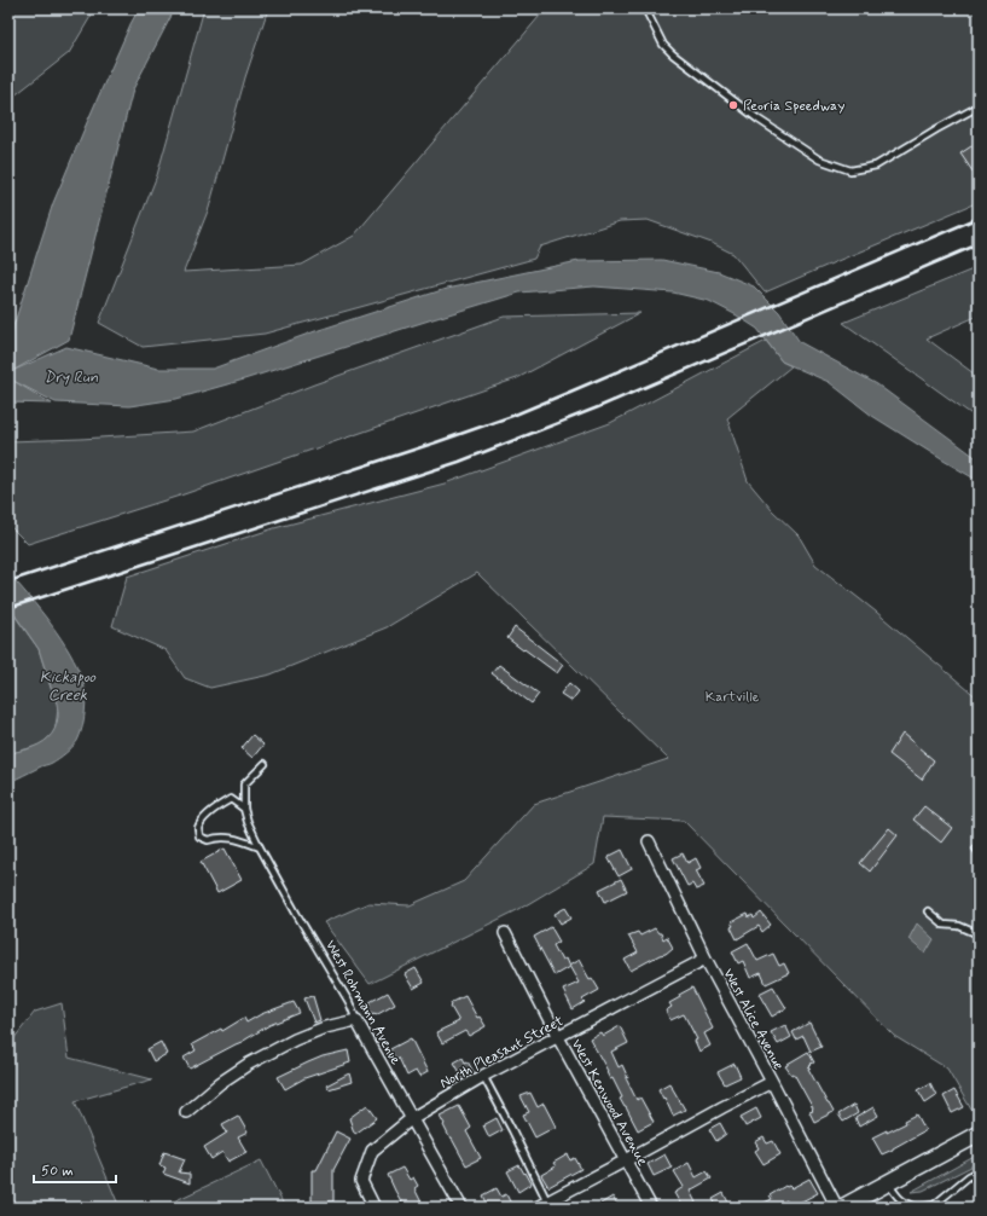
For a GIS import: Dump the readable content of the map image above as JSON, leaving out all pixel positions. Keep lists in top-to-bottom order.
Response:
{
  "streets": {
    "street": [
      "West Rohmann Avenue",
      "West Alice Avenue",
      "North Pleasant Street",
      "West Kenwood Avenue"
    ]
  },
  "crossings": [
    ["West Rohmann Avenue", "North Pleasant Street"],
    ["West Alice Avenue", "North Pleasant Street"],
    ["North Pleasant Street", "West Kenwood Avenue"]
  ],
  "water": ["Dry Run", "Kickapoo Creek"],
  "parks": ["Kartville"],
  "places": ["Peoria Speedway"],
  "scale_bar": "50 m"
}
